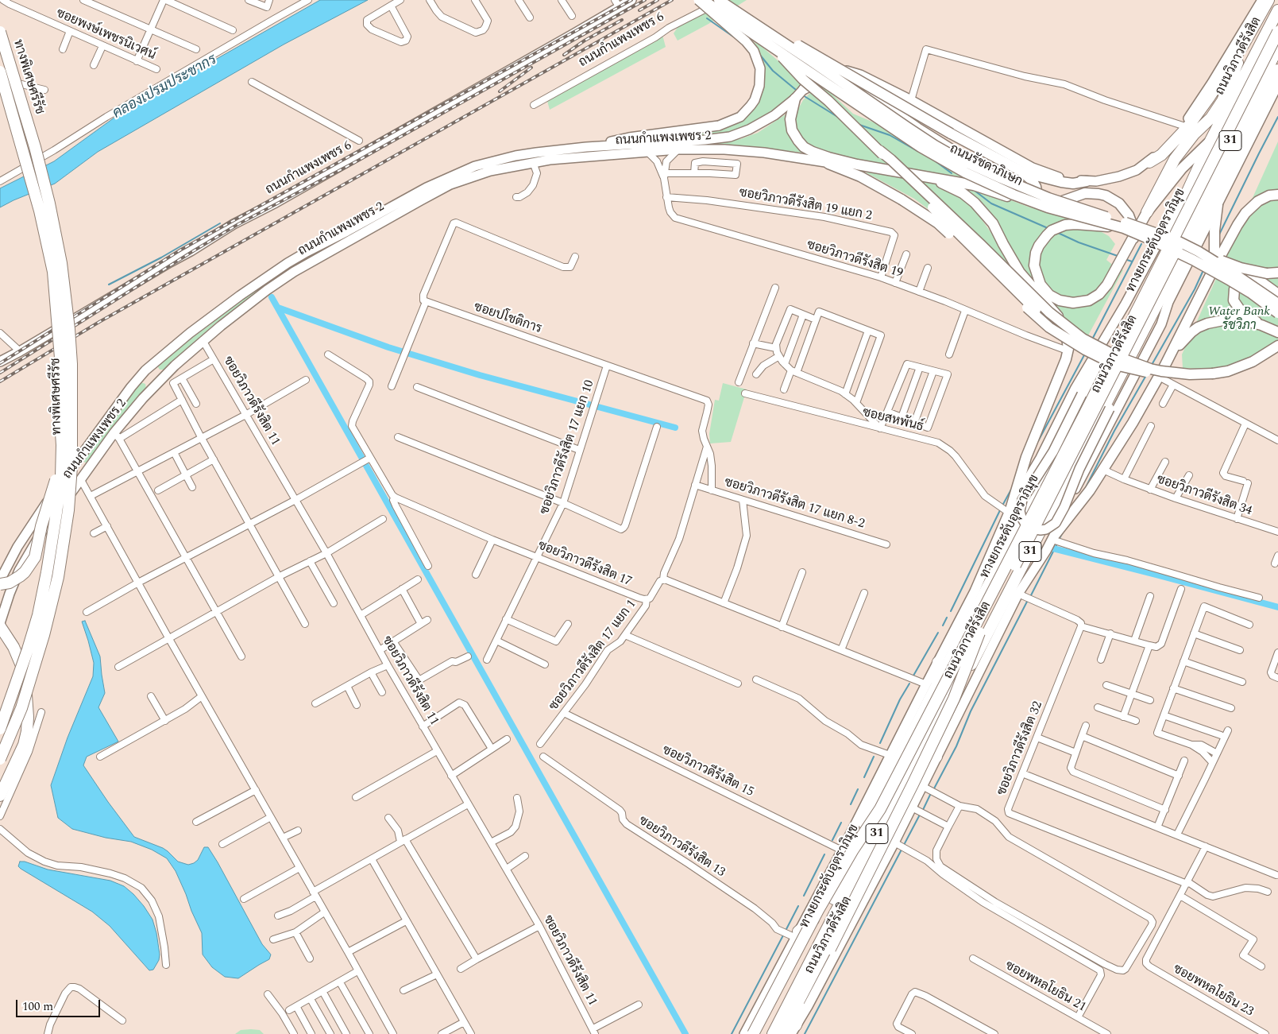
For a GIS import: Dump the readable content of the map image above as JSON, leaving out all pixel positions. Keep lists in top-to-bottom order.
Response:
{
  "streets": {
    "highway": [
      "ถนนวิภาวดีรังสิต",
      "ทางพิเศษศรีรัช",
      "31",
      "ทางยกระดับอุตราภิมุข"
    ],
    "main road": ["ถนนกำแพงเพชร 6", "ถนนกำแพงเพชร 2", "ถนนรัชดาภิเษก"],
    "street": [
      "ซอยพงษ์เพชรนิเวศน์",
      "ซอยวิภาวดีรังสิต 19 แยก 2",
      "ซอยวิภาวดีรังสิต 19",
      "ซอยปโชติการ",
      "ซอยวิภาวดีรังสิต 11",
      "ซอยสหพันธ์",
      "ซอยวิภาวดีรังสิต 17 แยก 10",
      "ซอยวิภาวดีรังสิต 34",
      "ซอยวิภาวดีรังสิต 17 แยก 8-2",
      "ซอยวิภาวดีรังสิต 17",
      "ซอยวิภาวดีรังสิต 17 แยก 1",
      "ซอยวิภาวดีรังสิต 32",
      "ซอยวิภาวดีรังสิต 15",
      "ซอยวิภาวดีรังสิต 13",
      "ซอยพหลโยธิน 21",
      "ซอยพหลโยธิน 23"
    ]
  },
  "crossings": [
    ["ถนนวิภาวดีรังสิต", "ถนนกำแพงเพชร 2"],
    ["ถนนวิภาวดีรังสิต", "ซอยสหพันธ์"],
    ["ถนนวิภาวดีรังสิต", "ซอยวิภาวดีรังสิต 15"],
    ["ถนนวิภาวดีรังสิต", "ซอยวิภาวดีรังสิต 13"],
    ["ถนนกำแพงเพชร 2", "ซอยวิภาวดีรังสิต 19"],
    ["ถนนกำแพงเพชร 2", "ซอยวิภาวดีรังสิต 11"],
    ["ซอยวิภาวดีรังสิต 19 แยก 2", "ซอยวิภาวดีรังสิต 19"],
    ["ซอยปโชติการ", "ซอยวิภาวดีรังสิต 17 แยก 10"],
    ["ซอยปโชติการ", "ซอยวิภาวดีรังสิต 17 แยก 8-2"],
    ["ซอยวิภาวดีรังสิต 17 แยก 10", "ซอยวิภาวดีรังสิต 17"],
    ["ซอยวิภาวดีรังสิต 17", "ซอยวิภาวดีรังสิต 17 แยก 1"],
    ["ซอยวิภาวดีรังสิต 17 แยก 1", "ซอยวิภาวดีรังสิต 15"]
  ],
  "water": ["คลองเปรมประชากร"],
  "parks": ["Water Bank รัชวิภา"],
  "scale_bar": "100 m"
}
